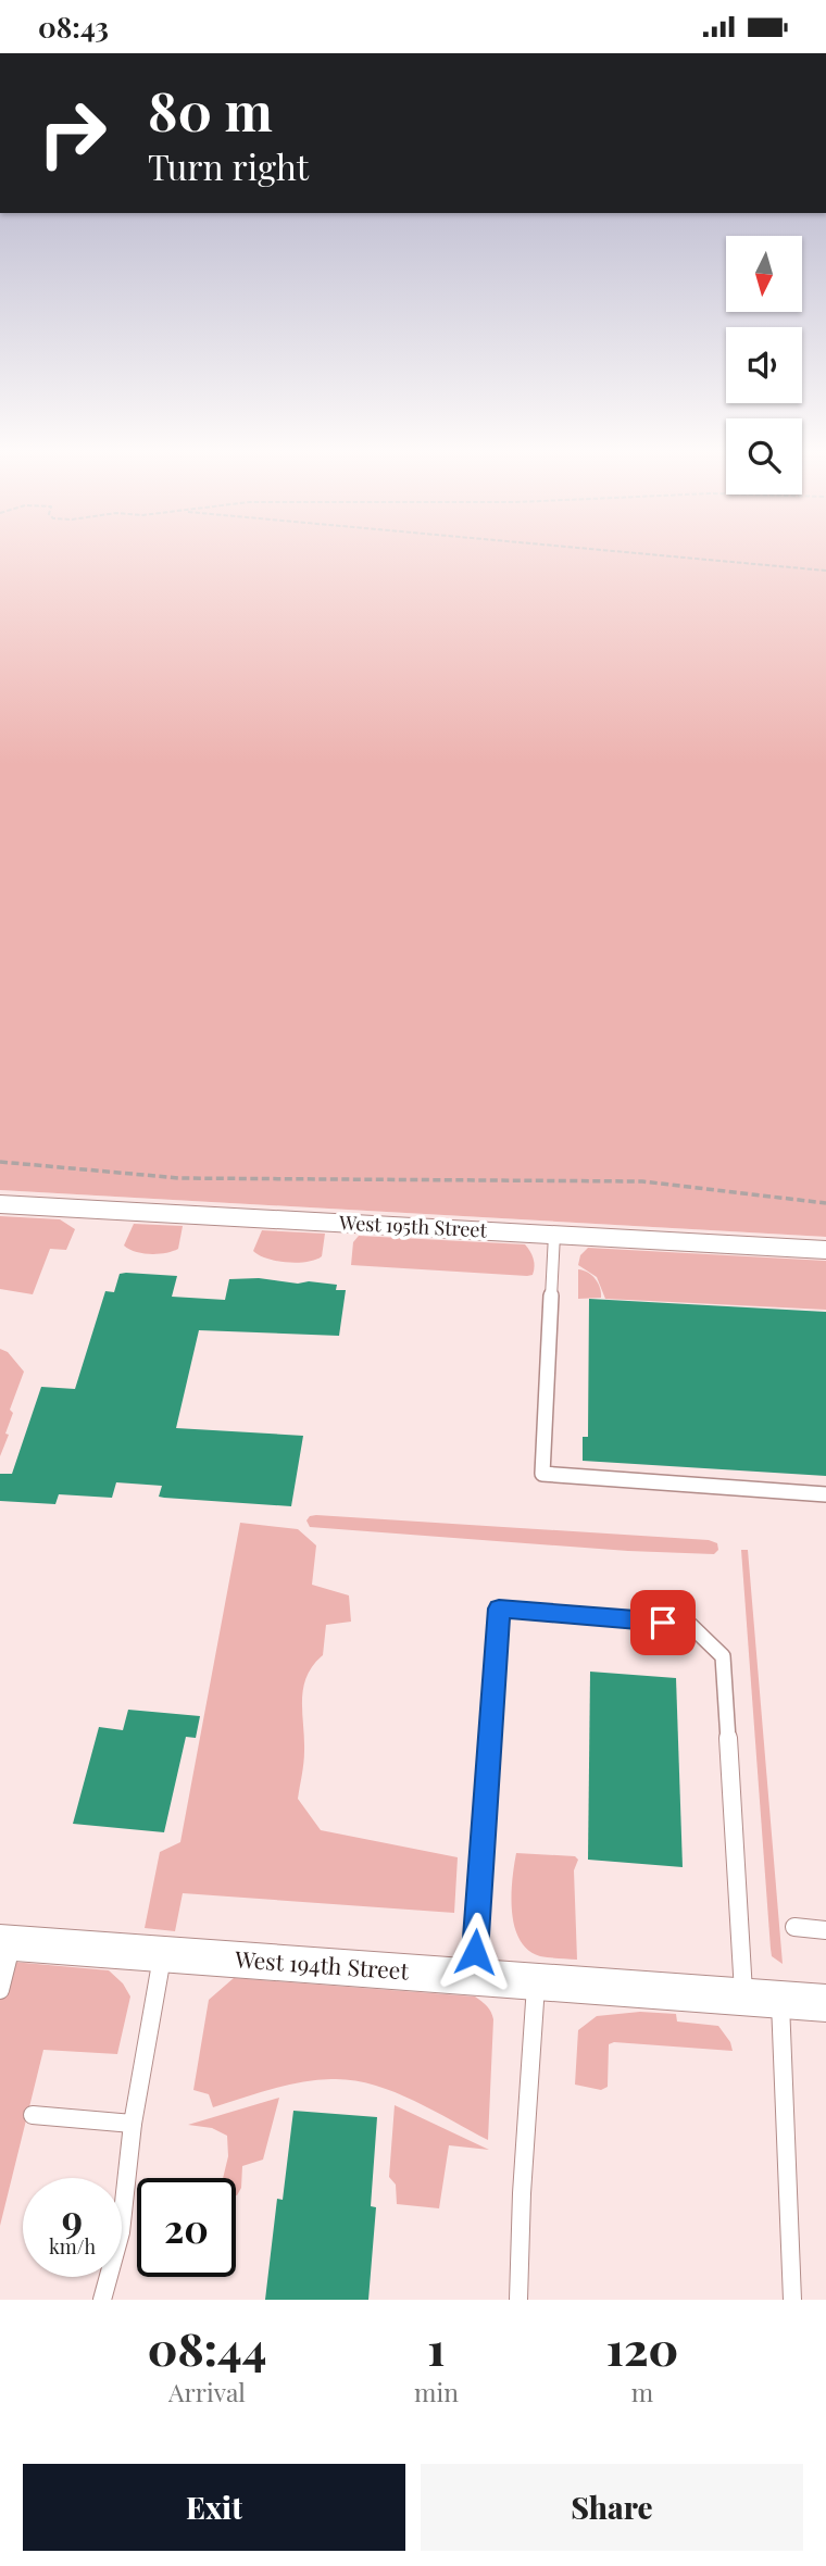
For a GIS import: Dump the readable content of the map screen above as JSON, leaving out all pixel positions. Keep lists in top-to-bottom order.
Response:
{
  "streets": {
    "street": ["West 195th Street", "West 194th Street"]
  },
  "north": "bottom",
  "page": {
    "status": "08:43",
    "turn": ["80 m", "Turn right"],
    "speed": "9 km/h",
    "limit": "20",
    "eta": [
      "08:44",
      "Arrival",
      "1",
      "min",
      "120",
      "m"
    ],
    "buttons": ["Exit", "Share"]
  }
}
